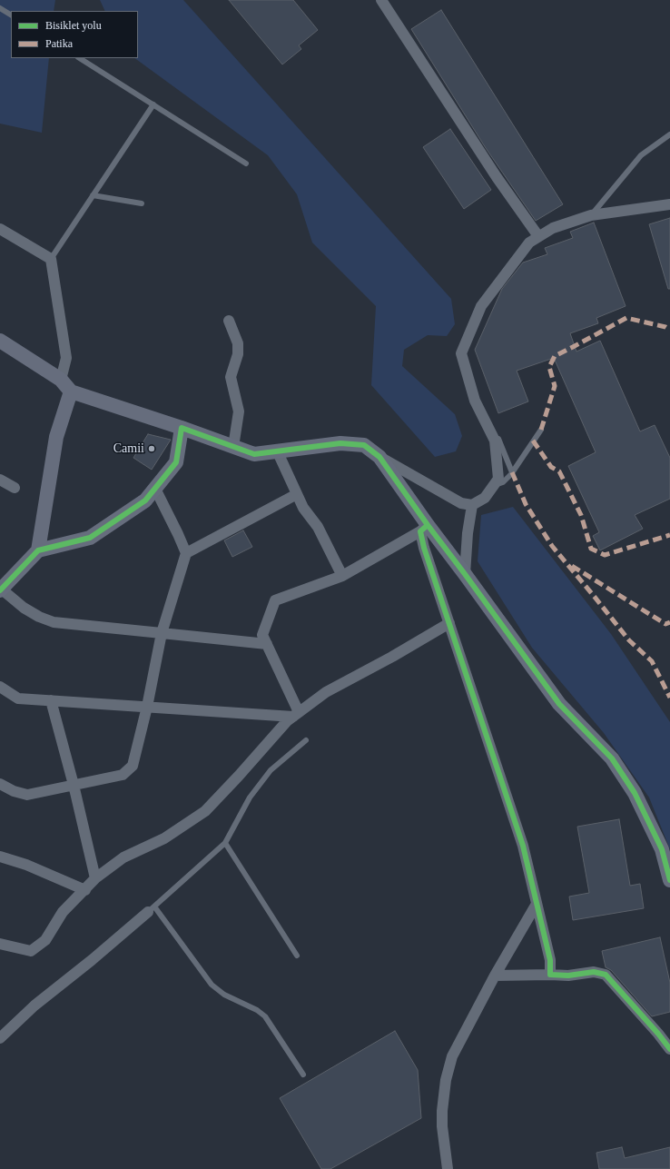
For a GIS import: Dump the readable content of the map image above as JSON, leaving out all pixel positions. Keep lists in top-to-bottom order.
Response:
{
  "places": ["Camii"],
  "legend": ["Bisiklet yolu", "Patika"]
}
